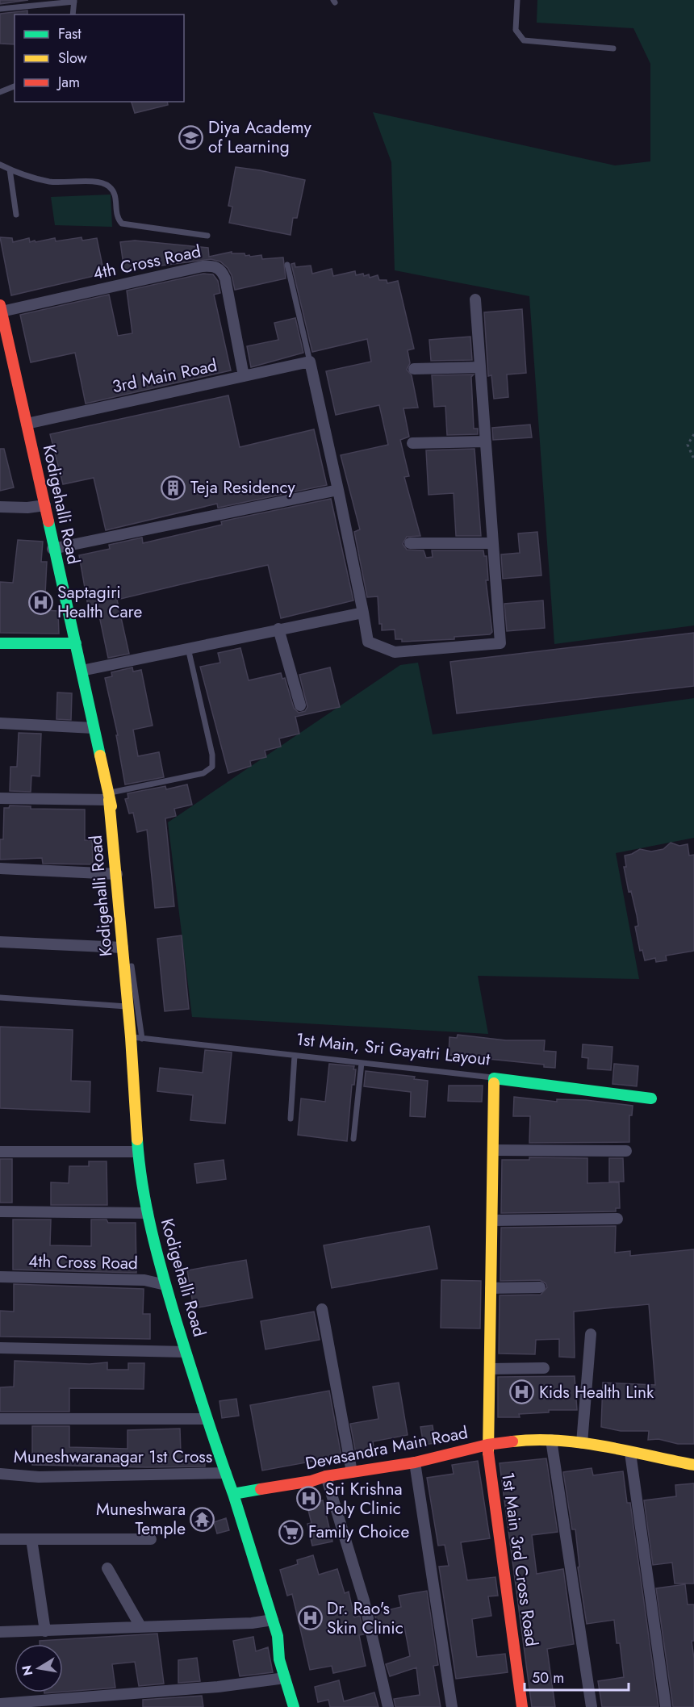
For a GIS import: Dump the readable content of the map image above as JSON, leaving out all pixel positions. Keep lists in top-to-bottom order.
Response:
{
  "streets": {
    "street": [
      "4th Cross Road",
      "3rd Main Road",
      "Kodigehalli Road",
      "1st Main, Sri Gayatri Layout",
      "Devasandra Main Road",
      "Muneshwaranagar 1st Cross",
      "1st Main 3rd Cross Road"
    ]
  },
  "crossings": [
    ["4th Cross Road", "3rd Main Road"],
    ["4th Cross Road", "Kodigehalli Road"],
    ["3rd Main Road", "Kodigehalli Road"],
    ["Kodigehalli Road", "1st Main, Sri Gayatri Layout"],
    ["Kodigehalli Road", "Devasandra Main Road"],
    ["Kodigehalli Road", "Muneshwaranagar 1st Cross"],
    ["1st Main, Sri Gayatri Layout", "1st Main 3rd Cross Road"],
    ["Devasandra Main Road", "1st Main 3rd Cross Road"]
  ],
  "places": {
    "school or university": ["Diya Academy of Learning"],
    "building": ["Teja Residency"],
    "hospital": [
      "Saptagiri Health Care",
      "Kids Health Link",
      "Sri Krishna Poly Clinic",
      "Dr. Rao's Skin Clinic"
    ],
    "temple": ["Muneshwara Temple"],
    "supermarket": ["Family Choice"]
  },
  "legend": ["Fast", "Slow", "Jam"],
  "scale_bar": "50 m",
  "north": "left"
}
